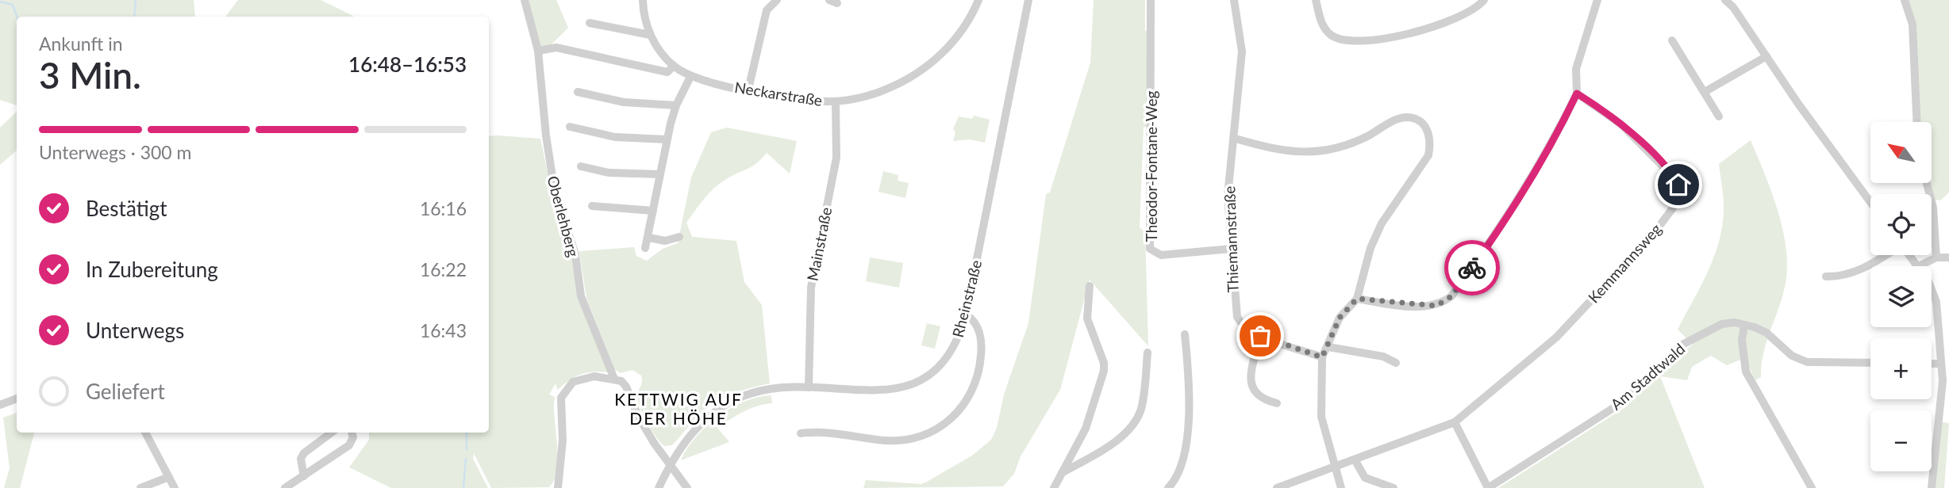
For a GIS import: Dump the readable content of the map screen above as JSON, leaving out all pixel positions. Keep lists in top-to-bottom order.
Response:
{
  "streets": {
    "street": [
      "Neckarstraße",
      "Theodor-Fontane-Weg",
      "Oberlehberg",
      "Thiemannstraße",
      "Mainstraße",
      "Kemmannsweg",
      "Rheinstraße",
      "Am Stadtwald"
    ]
  },
  "crossings": [
    ["Neckarstraße", "Mainstraße"],
    ["Theodor-Fontane-Weg", "Thiemannstraße"],
    ["Mainstraße", "Rheinstraße"]
  ],
  "districts": ["KETTWIG AUF DER HÖHE"],
  "north": "top left",
  "page": {
    "heading": ["3 Min.", "Ankunft in", "16:48–16:53"],
    "bar": "Unterwegs · 300 m",
    "map_buttons": ["+", "−"],
    "list": [
      ["Bestätigt", "16:16"],
      ["In Zubereitung", "16:22"],
      ["Unterwegs", "16:43"],
      "Geliefert"
    ]
  }
}
